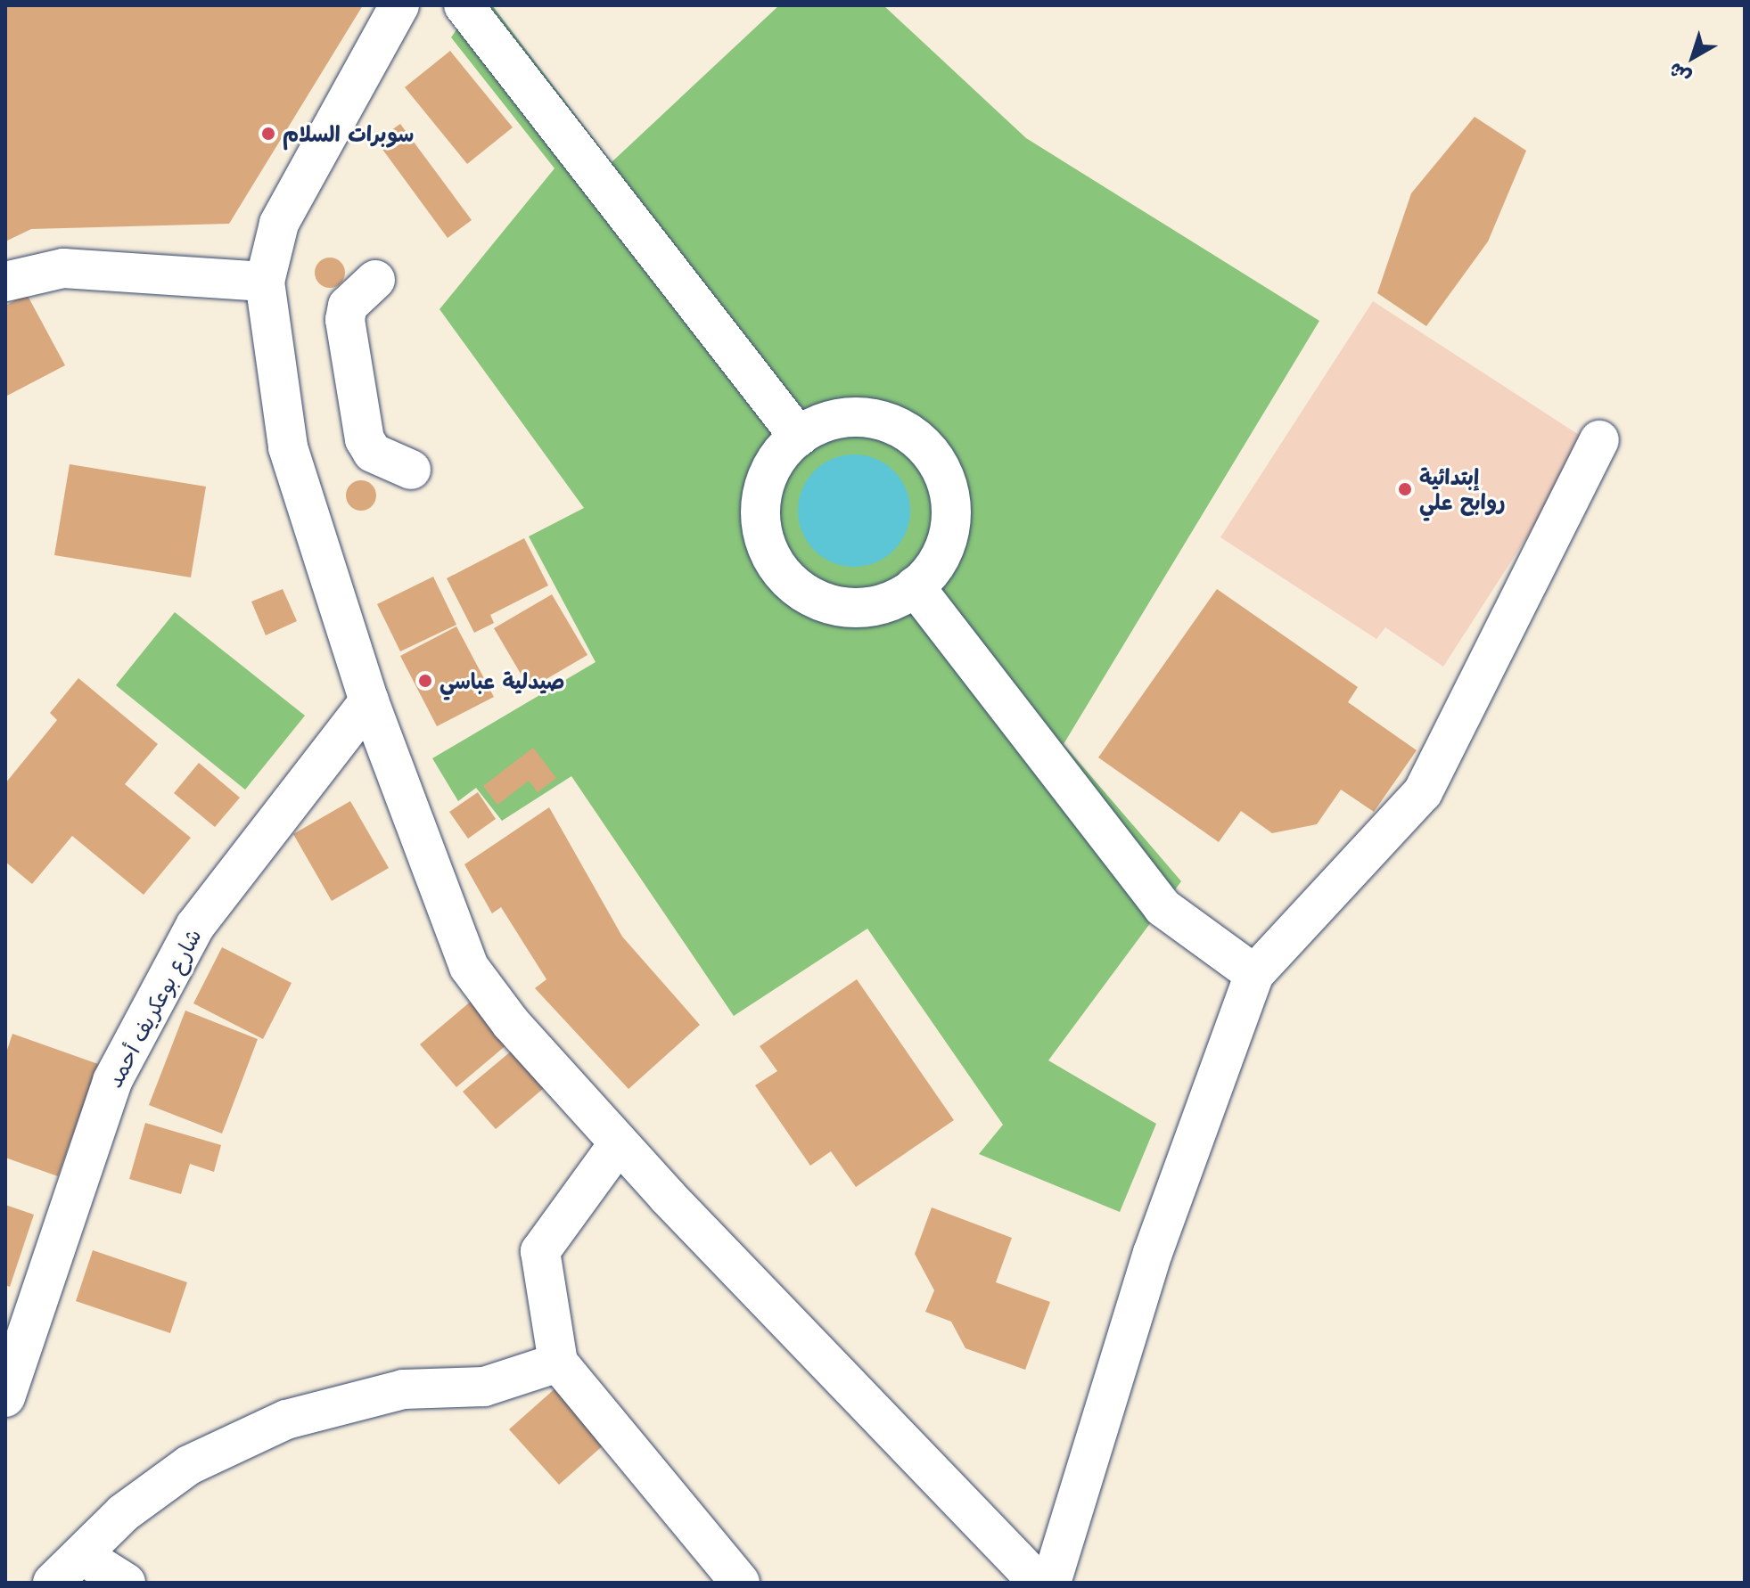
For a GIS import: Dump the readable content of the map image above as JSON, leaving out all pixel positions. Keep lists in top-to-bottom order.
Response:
{
  "streets": {
    "street": ["شارع بوعكريف أحمد"]
  },
  "places": ["سوبرات السلام", "إبتدائية روابح علي", "صيدلية عباسي"],
  "north": "bottom left"
}
